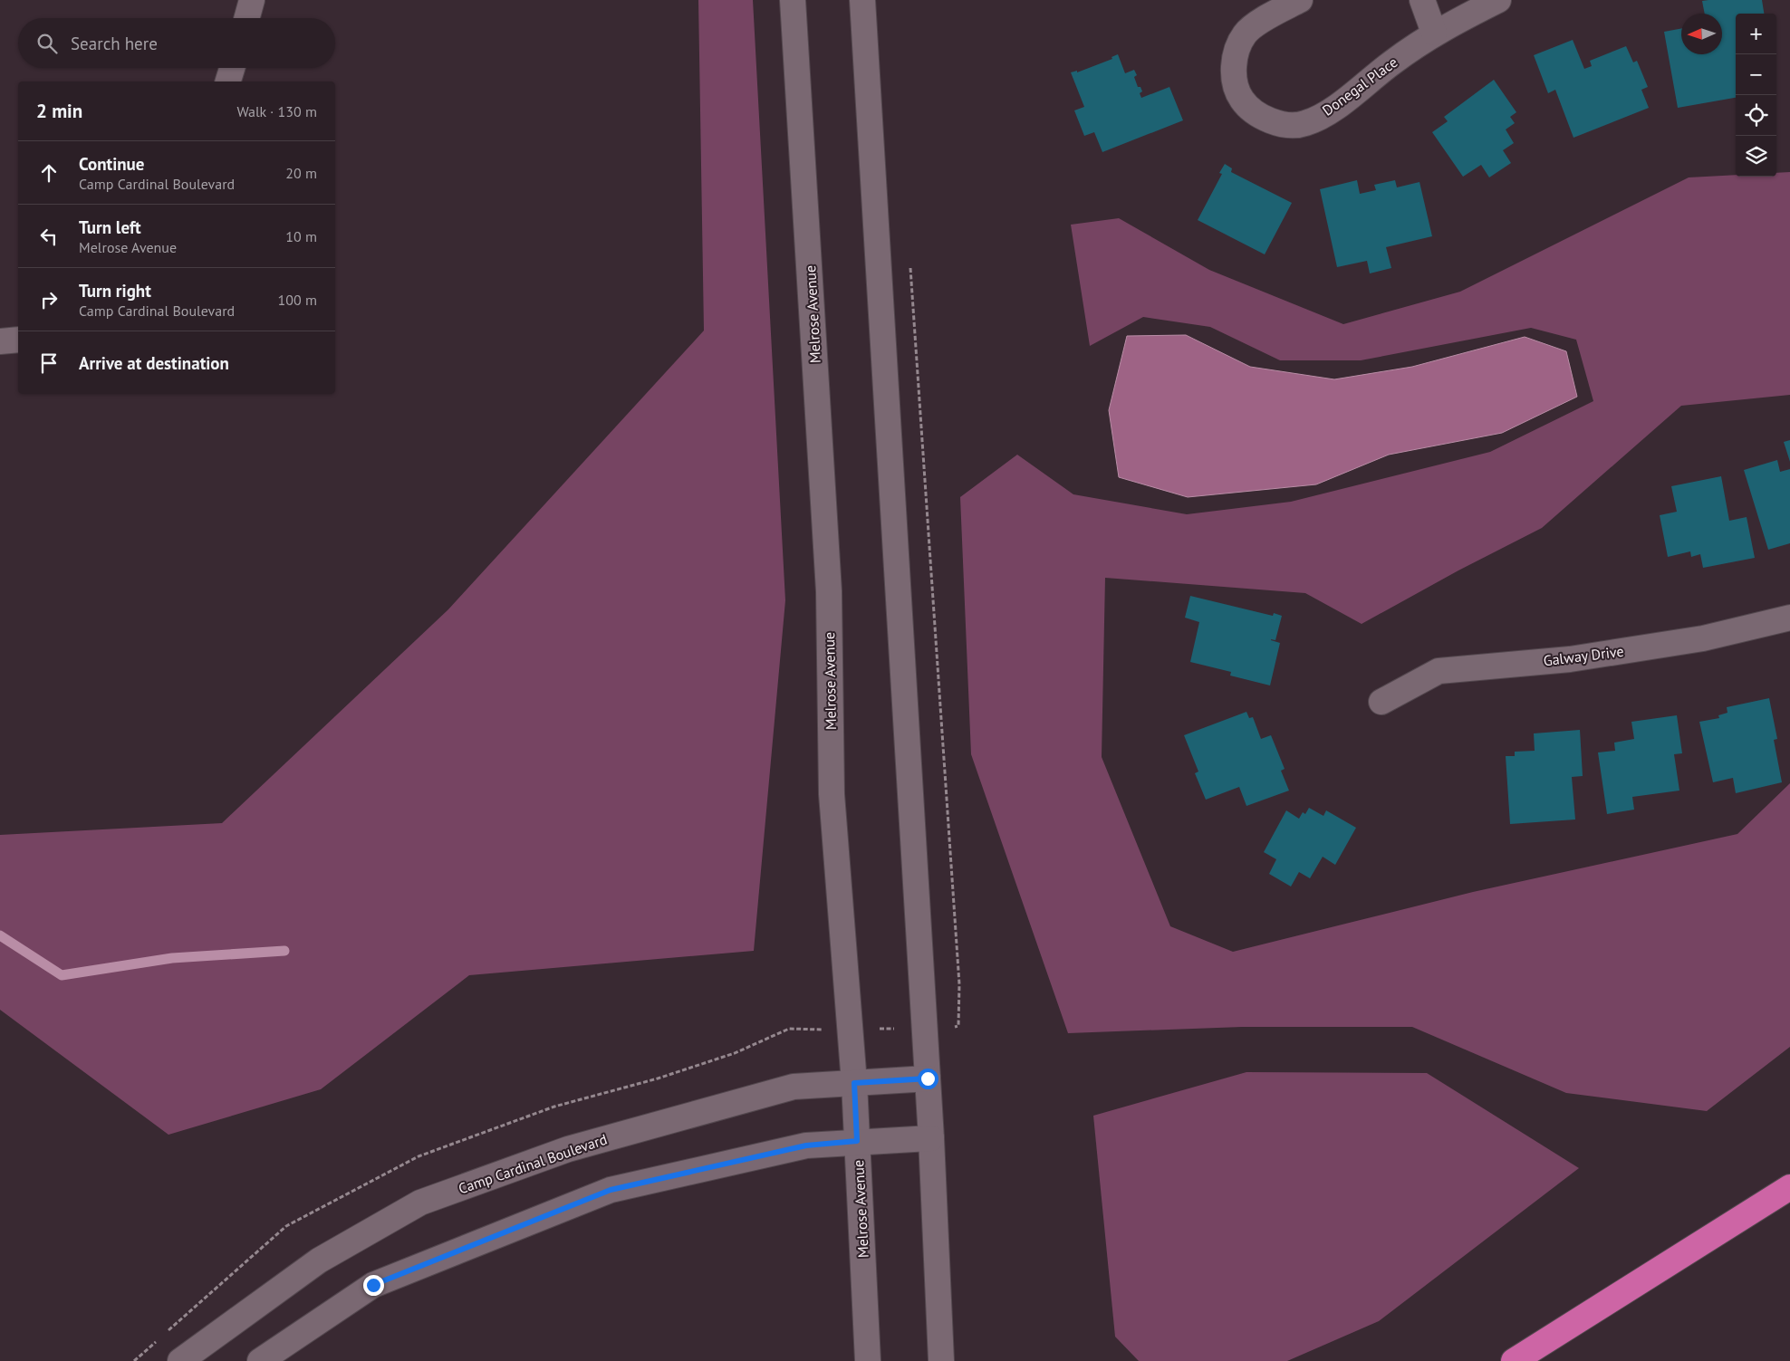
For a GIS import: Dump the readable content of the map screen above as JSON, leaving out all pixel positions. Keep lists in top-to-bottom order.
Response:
{
  "streets": {
    "main road": [
      "Donegal Place",
      "Melrose Avenue",
      "Galway Drive",
      "Camp Cardinal Boulevard"
    ]
  },
  "crossings": [
    ["Melrose Avenue", "Camp Cardinal Boulevard"]
  ],
  "north": "left",
  "page": {
    "map_buttons": ["+", "−"],
    "search": "Search here",
    "heading": ["2 min", "Walk · 130 m"],
    "list": [
      ["Continue", "Camp Cardinal Boulevard", "20 m"],
      ["Turn left", "Melrose Avenue", "10 m"],
      ["Turn right", "Camp Cardinal Boulevard", "100 m"],
      "Arrive at destination"
    ]
  }
}
